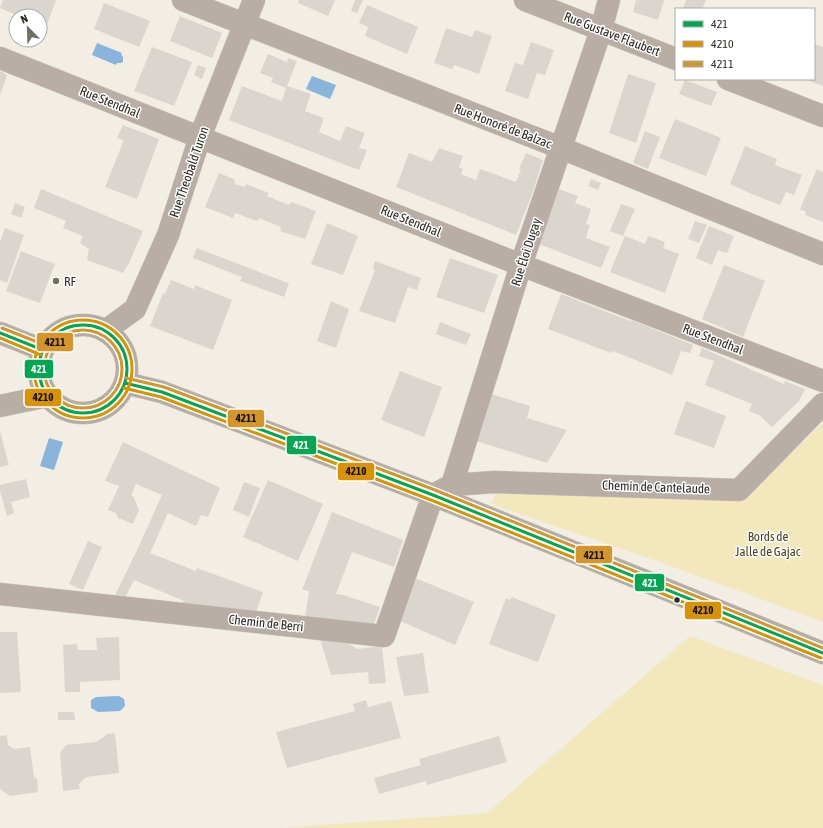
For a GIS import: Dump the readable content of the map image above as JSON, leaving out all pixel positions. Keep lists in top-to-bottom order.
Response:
{
  "streets": {
    "street": [
      "Rue Gustave Flaubert",
      "Rue Stendhal",
      "Rue Honoré de Balzac",
      "Rue Theobald Turon",
      "Rue Éloi Dugay",
      "Chemin de Cantelaude",
      "Chemin de Berri"
    ]
  },
  "crossings": [
    ["Rue Gustave Flaubert", "Rue Éloi Dugay"],
    ["Rue Stendhal", "Rue Theobald Turon"],
    ["Rue Stendhal", "Rue Éloi Dugay"],
    ["Rue Honoré de Balzac", "Rue Theobald Turon"],
    ["Rue Honoré de Balzac", "Rue Éloi Dugay"],
    ["Rue Éloi Dugay", "Chemin de Cantelaude"]
  ],
  "parks": ["Bords de Jalle de Gajac"],
  "places": ["RF"],
  "lines": ["transit line 4210", "transit line 421", "transit line 4211"],
  "legend": ["421", "4210", "4211"],
  "north": "top left"
}
